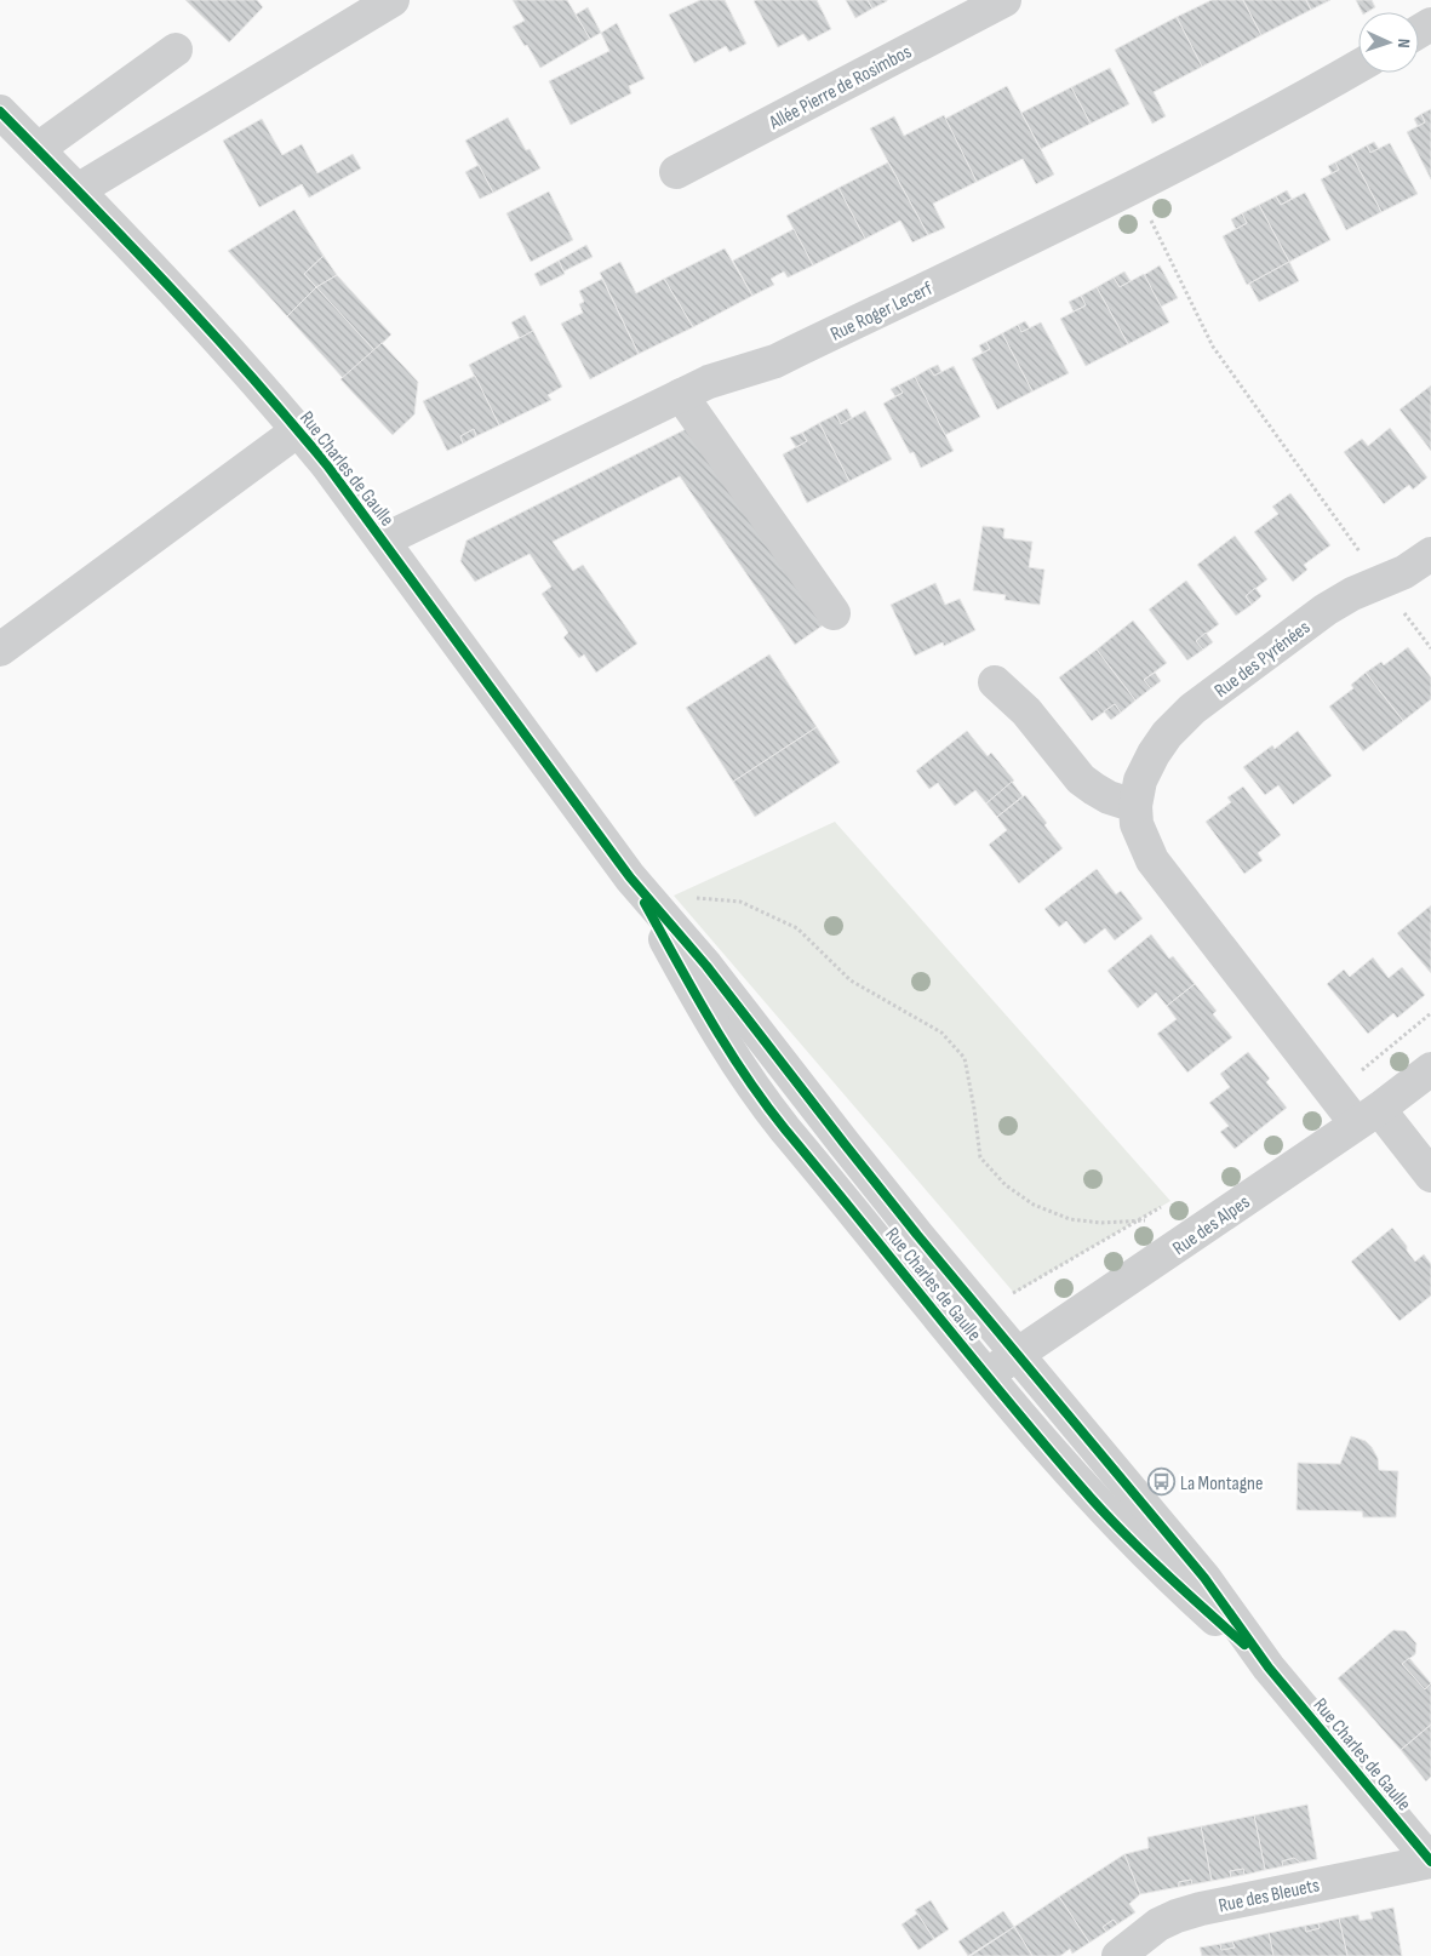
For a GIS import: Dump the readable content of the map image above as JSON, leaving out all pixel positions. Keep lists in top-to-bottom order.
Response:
{
  "streets": {
    "street": [
      "Allée Pierre de Rosimbos",
      "Rue Roger Lecerf",
      "Rue Charles de Gaulle",
      "Rue des Pyrénées",
      "Rue des Alpes",
      "Rue des Bleuets"
    ]
  },
  "crossings": [
    ["Rue Roger Lecerf", "Rue Charles de Gaulle"],
    ["Rue Charles de Gaulle", "Rue des Alpes"],
    ["Rue Charles de Gaulle", "Rue des Bleuets"],
    ["Rue des Pyrénées", "Rue des Alpes"]
  ],
  "places": {
    "bus stop": ["La Montagne"]
  },
  "north": "right"
}
